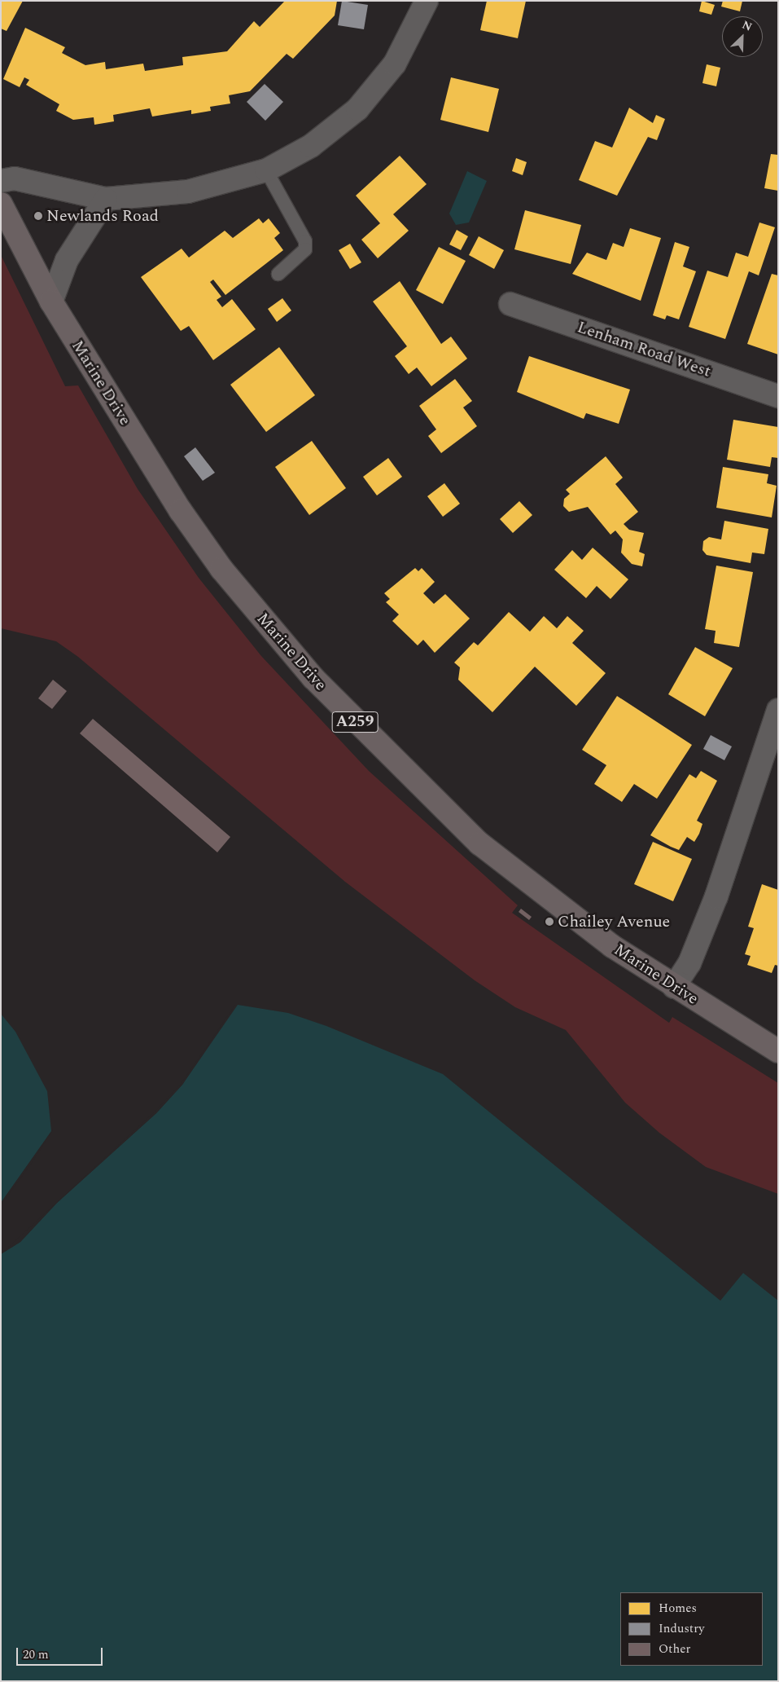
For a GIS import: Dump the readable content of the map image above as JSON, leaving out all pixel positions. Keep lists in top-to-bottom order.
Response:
{
  "streets": {
    "main road": ["Marine Drive", "A259"],
    "street": ["Lenham Road West"]
  },
  "places": ["Newlands Road", "Chailey Avenue"],
  "legend": ["Homes", "Industry", "Other"],
  "scale_bar": "20 m",
  "north": "top right"
}
